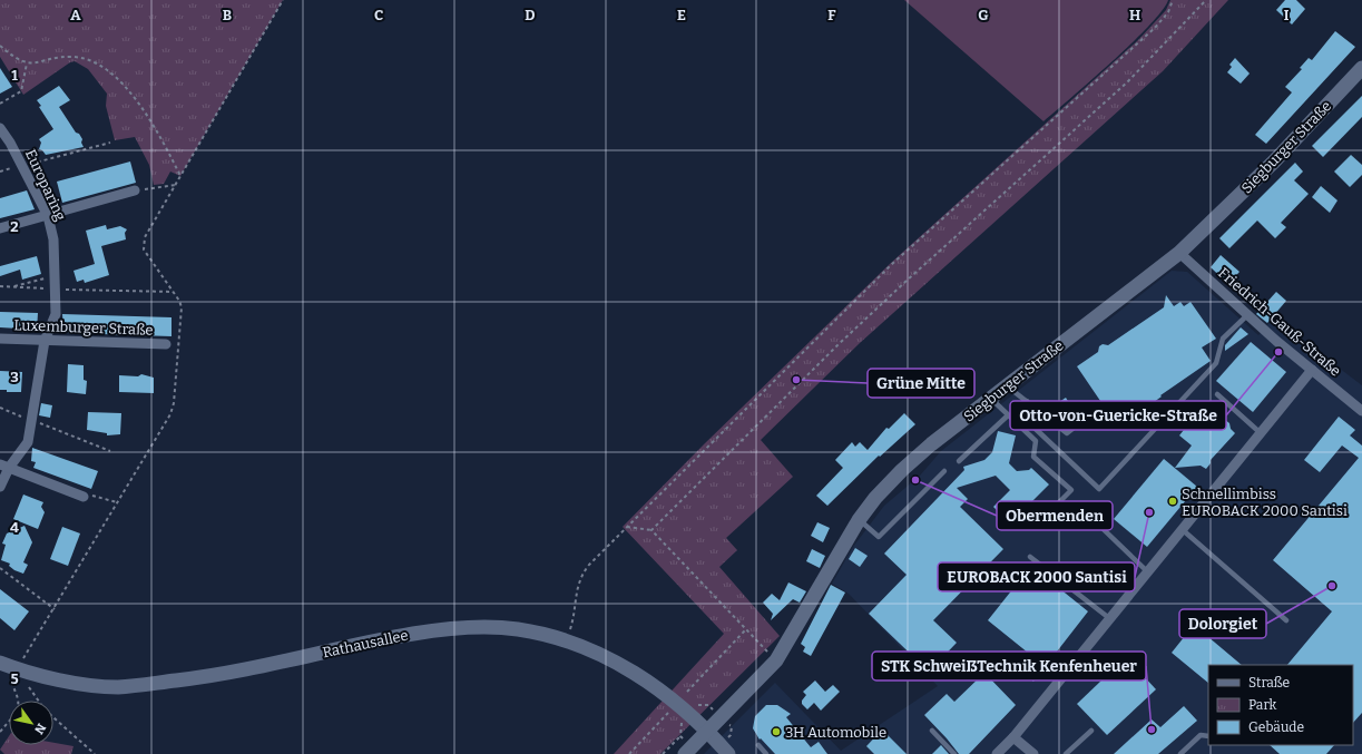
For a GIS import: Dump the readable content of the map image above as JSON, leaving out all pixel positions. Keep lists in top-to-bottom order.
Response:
{
  "streets": {
    "street": [
      "Siegburger Straße",
      "Europaring",
      "Friedrich-Gauß-Straße",
      "Luxemburger Straße",
      "Rathausallee"
    ]
  },
  "crossings": [
    ["Siegburger Straße", "Friedrich-Gauß-Straße"],
    ["Siegburger Straße", "Rathausallee"],
    ["Europaring", "Luxemburger Straße"]
  ],
  "places": [
    "Otto-von-Guericke-Straße",
    "Grüne Mitte",
    "Obermenden",
    "Schnellimbiss EUROBACK 2000 Santisi",
    "EUROBACK 2000 Santisi",
    "Dolorgiet",
    "STK SchweißTechnik Kenfenheuer",
    "3H Automobile"
  ],
  "legend": ["Straße", "Park", "Gebäude"],
  "north": "bottom right",
  "grid": {
    "columns": [
      "A",
      "B",
      "C",
      "D",
      "E",
      "F",
      "G",
      "H",
      "I"
    ],
    "rows": [
      "1",
      "2",
      "3",
      "4",
      "5"
    ]
  }
}
